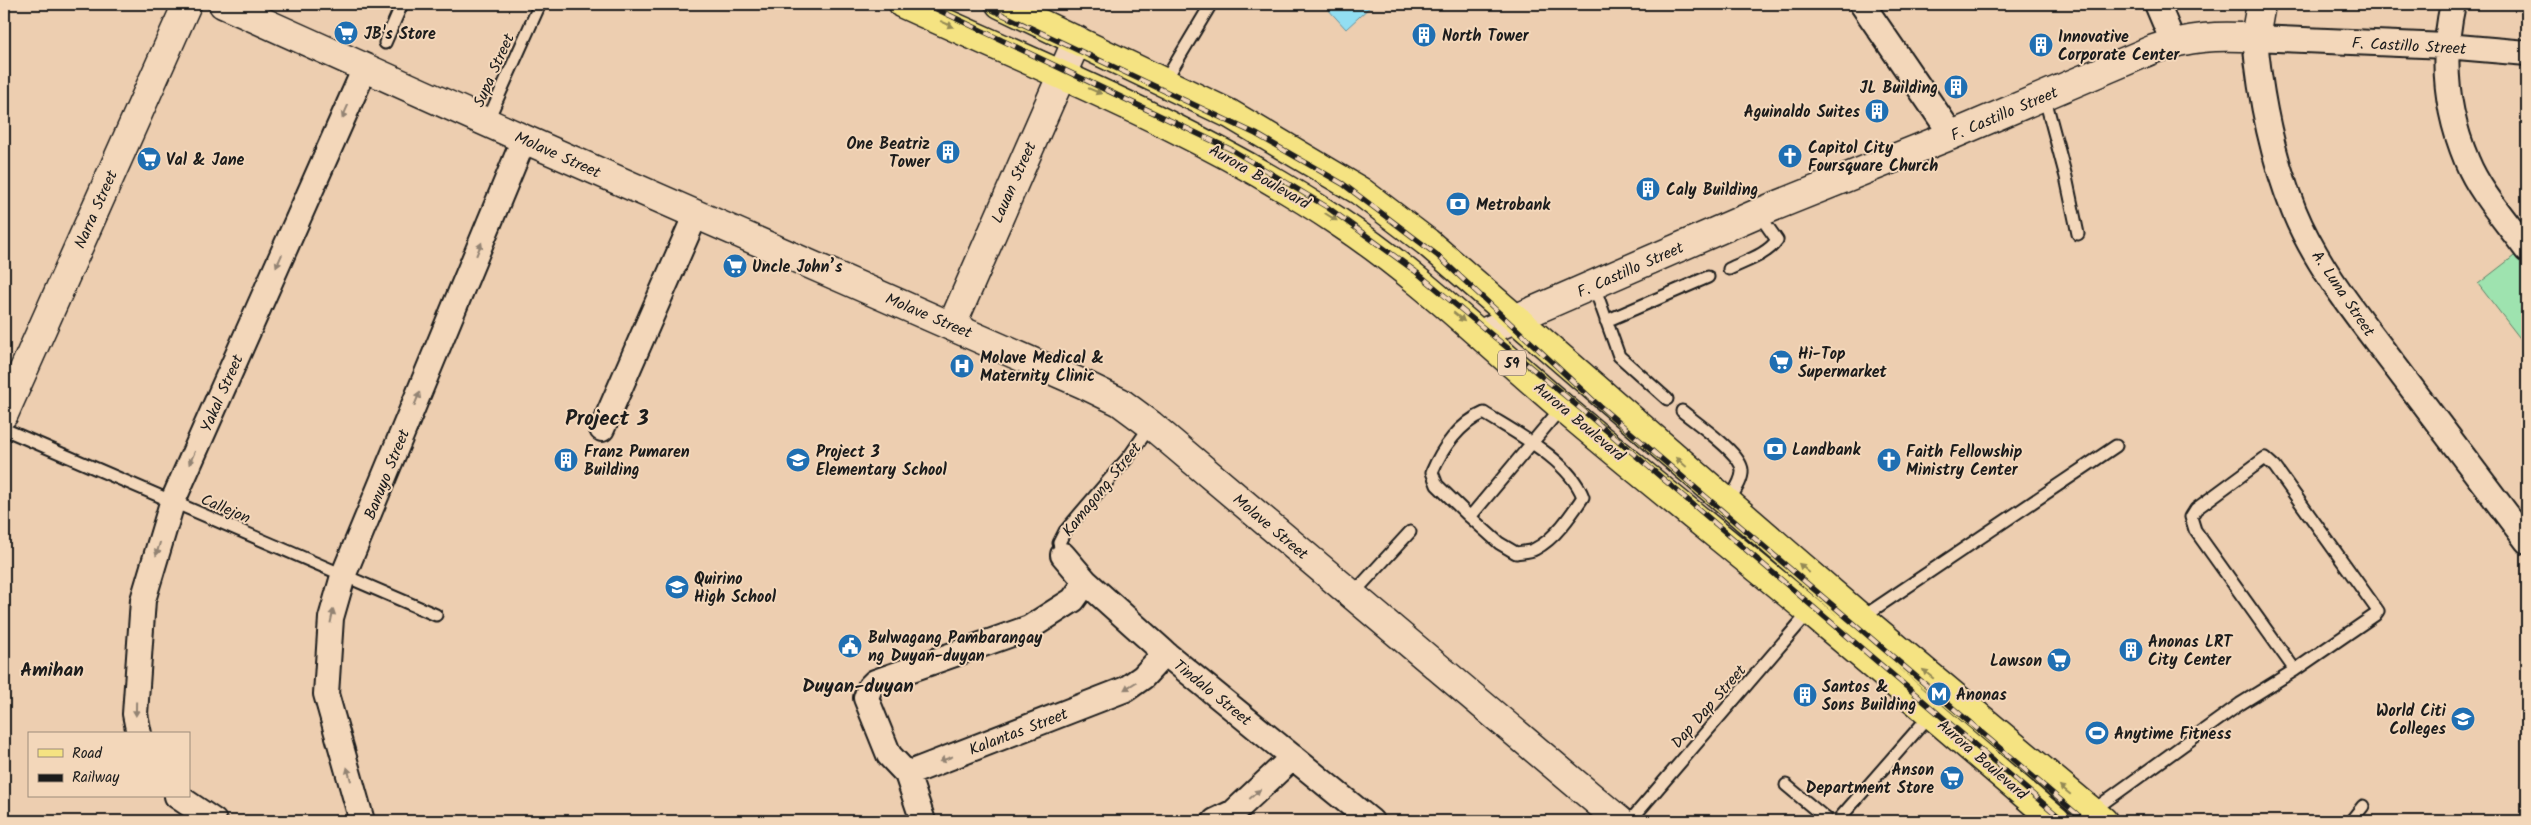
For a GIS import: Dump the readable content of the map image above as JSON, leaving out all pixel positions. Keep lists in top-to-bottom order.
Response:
{
  "streets": {
    "main road": ["Aurora Boulevard", "59"],
    "street": [
      "F. Castillo Street",
      "Molave Street",
      "Lauan Street",
      "Narra Street",
      "A. Luna Street",
      "Yakal Street",
      "Banuyo Street",
      "Tindalo Street",
      "Kalantas Street"
    ],
    "lane": [
      "Supa Street",
      "Kamagong Street",
      "Callejon",
      "Dap Dap Street"
    ]
  },
  "crossings": [
    ["F. Castillo Street", "Aurora Boulevard"],
    ["F. Castillo Street", "A. Luna Street"],
    ["Supa Street", "Molave Street"],
    ["Molave Street", "Lauan Street"],
    ["Molave Street", "Yakal Street"],
    ["Molave Street", "Banuyo Street"],
    ["Molave Street", "Kamagong Street"],
    ["Aurora Boulevard", "Lauan Street"],
    ["Aurora Boulevard", "Dap Dap Street"],
    ["Yakal Street", "Callejon"],
    ["Banuyo Street", "Callejon"],
    ["Kamagong Street", "Tindalo Street"],
    ["Tindalo Street", "Kalantas Street"]
  ],
  "one_way": ["Yakal Street"],
  "districts": ["Project 3", "Amihan", "Duyan-duyan"],
  "places": {
    "supermarket": [
      "JB's Store",
      "Val & Jane",
      "Uncle John’s",
      "Hi-Top Supermarket",
      "Lawson",
      "Anson Department Store"
    ],
    "building": [
      "North Tower",
      "Innovative Corporate Center",
      "JL Building",
      "Aguinaldo Suites",
      "One Beatriz Tower",
      "Caly Building",
      "Franz Pumaren Building",
      "Anonas LRT City Center",
      "Santos & Sons Building"
    ],
    "church": ["Capitol City Foursquare Church", "Faith Fellowship Ministry Center"],
    "bank": ["Metrobank", "Landbank"],
    "hospital": ["Molave Medical & Maternity Clinic"],
    "school or university": ["Project 3 Elementary School", "Quirino High School", "World Citi Colleges"],
    "public building": ["Bulwagang Pambarangay ng Duyan-duyan"],
    "metro station": ["Anonas"],
    "sports": ["Anytime Fitness"]
  },
  "legend": ["Road", "Railway"]
}
